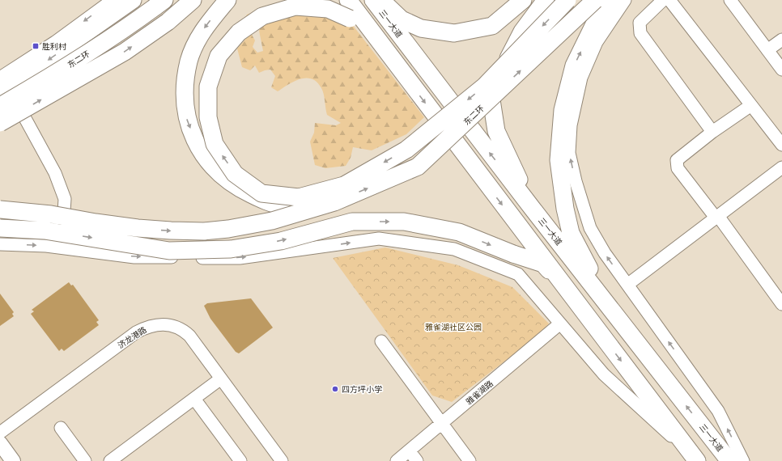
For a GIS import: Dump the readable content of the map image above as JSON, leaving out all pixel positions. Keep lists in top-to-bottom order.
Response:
{
  "streets": {
    "highway": ["三一大道", "东二环"],
    "street": ["济龙港路", "雅雀湖路"]
  },
  "one_way": ["东二环"],
  "parks": ["雅雀湖社区公园"],
  "places": {
    "transit": ["胜利村"],
    "other": ["四方坪小学"]
  }
}
